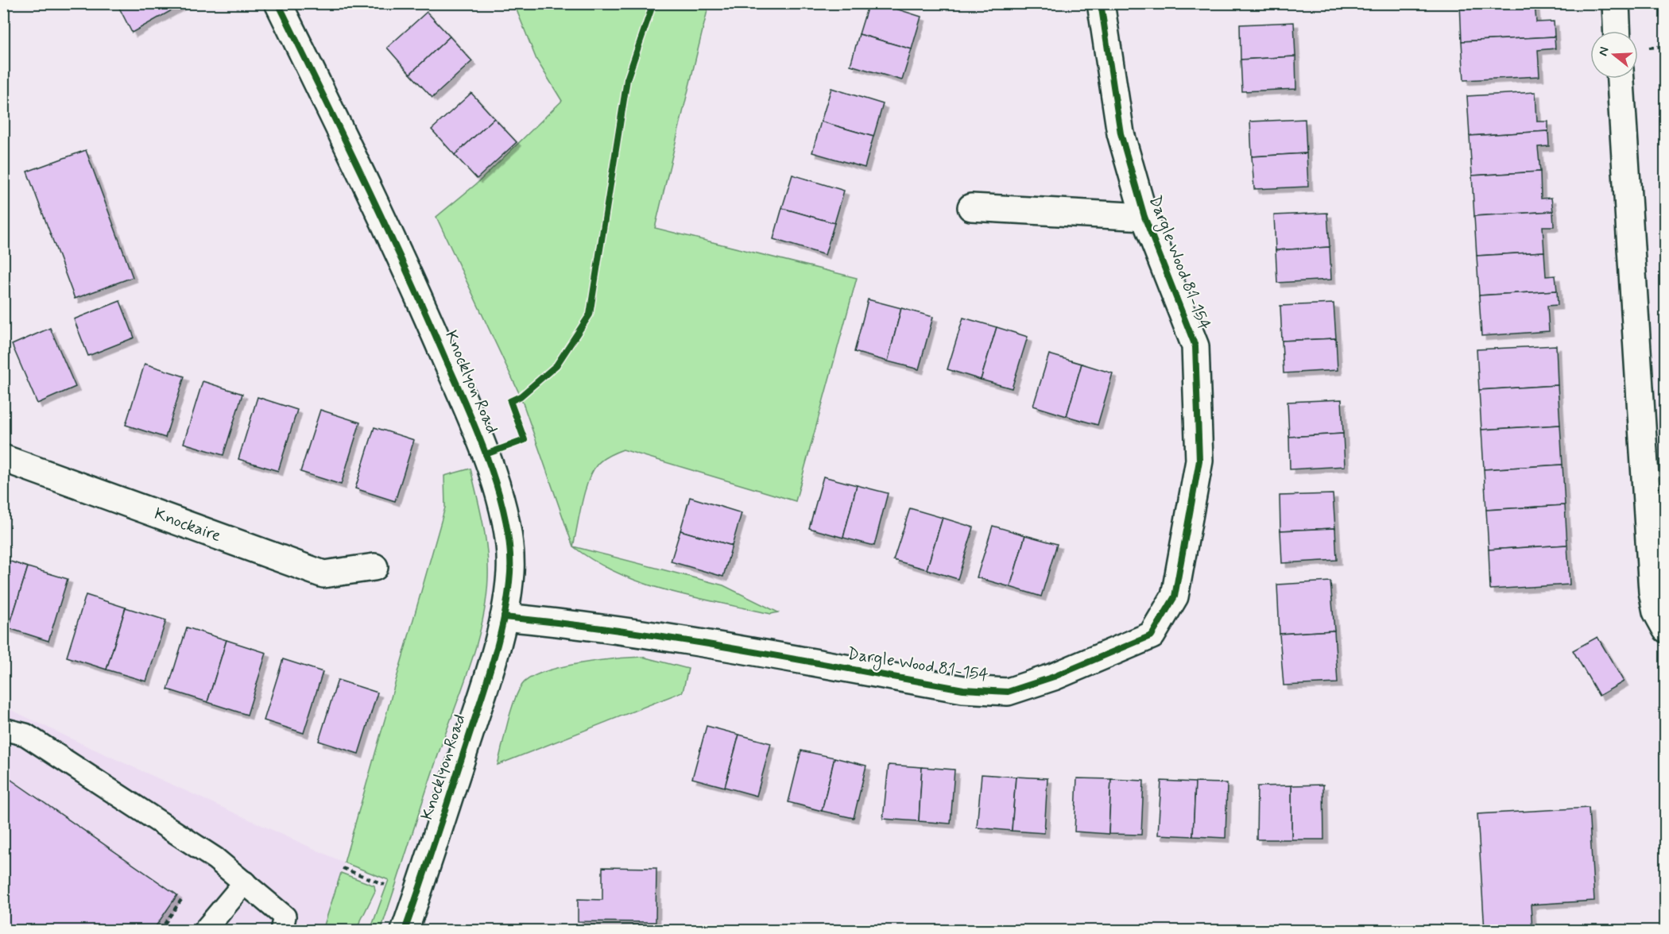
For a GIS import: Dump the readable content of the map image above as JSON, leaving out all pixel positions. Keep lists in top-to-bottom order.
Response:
{
  "streets": {
    "street": ["Dargle Wood 81-154", "Knocklyon Road", "Knockaire"]
  },
  "crossings": [
    ["Dargle Wood 81-154", "Knocklyon Road"]
  ],
  "north": "left"
}
